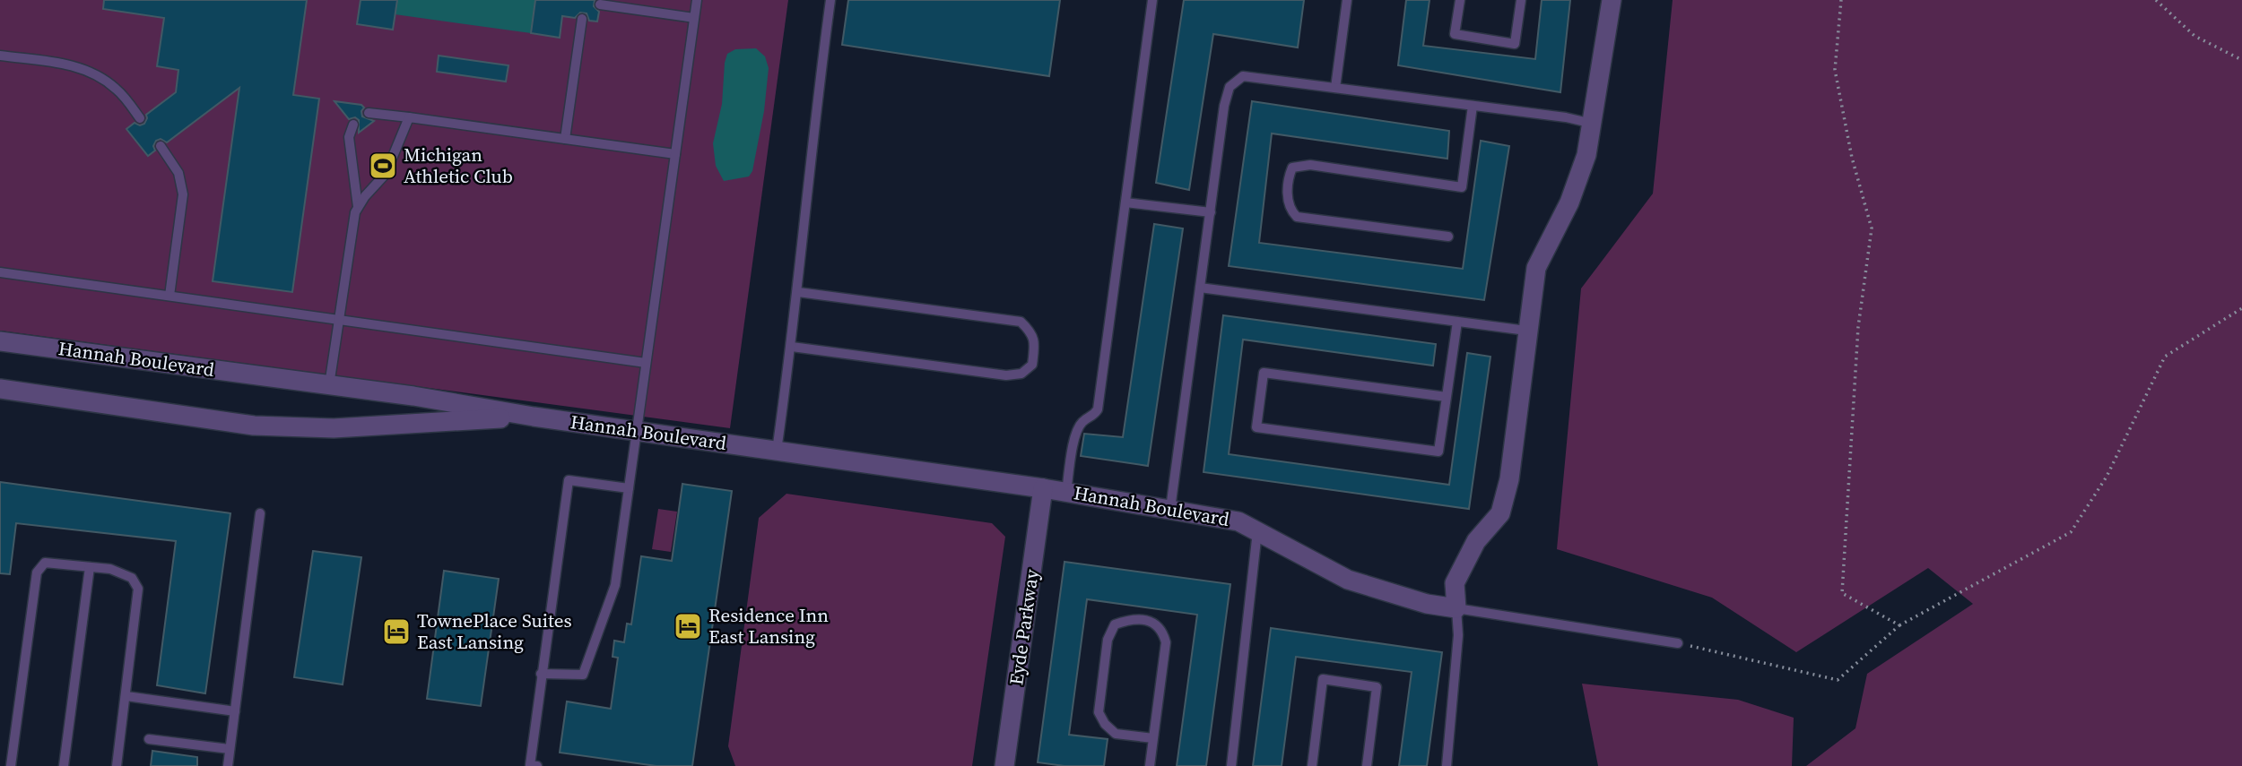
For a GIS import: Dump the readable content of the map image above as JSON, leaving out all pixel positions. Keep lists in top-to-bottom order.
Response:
{
  "streets": {
    "street": ["Hannah Boulevard", "Eyde Parkway"]
  },
  "crossings": [
    ["Hannah Boulevard", "Eyde Parkway"]
  ],
  "places": {
    "sports": ["Michigan Athletic Club"],
    "hotel": ["Residence Inn East Lansing", "TownePlace Suites East Lansing"]
  }
}
